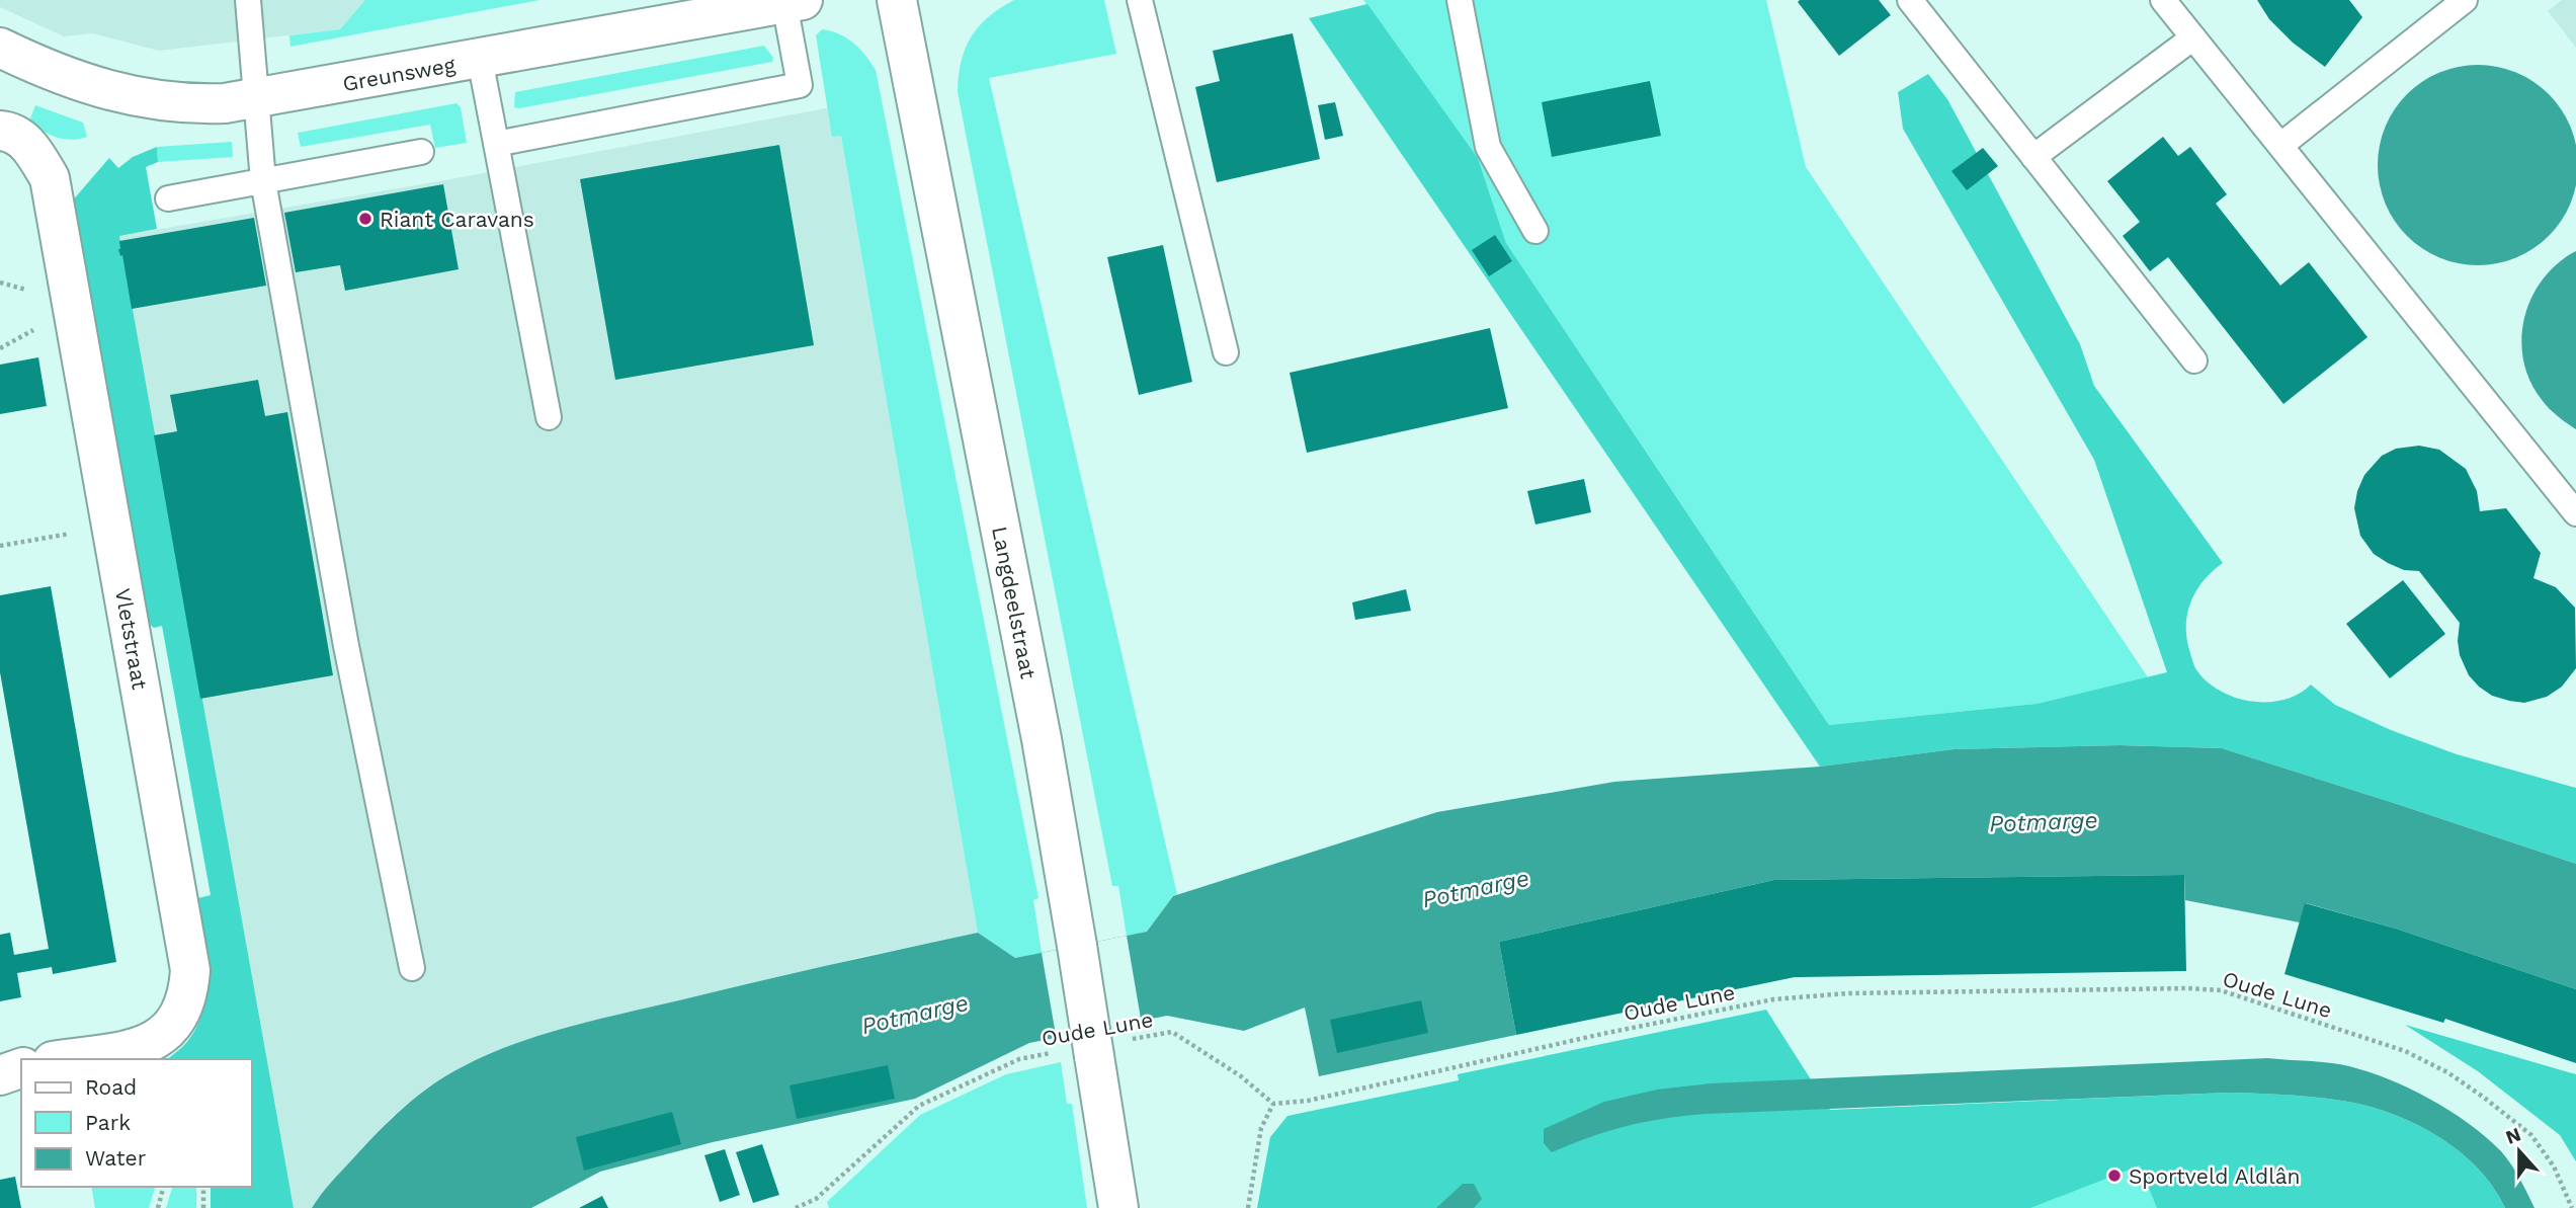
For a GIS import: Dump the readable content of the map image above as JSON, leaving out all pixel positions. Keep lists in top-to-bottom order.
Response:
{
  "streets": {
    "street": ["Greunsweg", "Langdeelstraat", "Vletstraat"],
    "path": ["Oude Lune"]
  },
  "crossings": [
    ["Langdeelstraat", "Oude Lune"]
  ],
  "water": ["Potmarge"],
  "places": ["Riant Caravans", "Sportveld Aldlân"],
  "legend": ["Road", "Park", "Water"],
  "north": "top"
}
